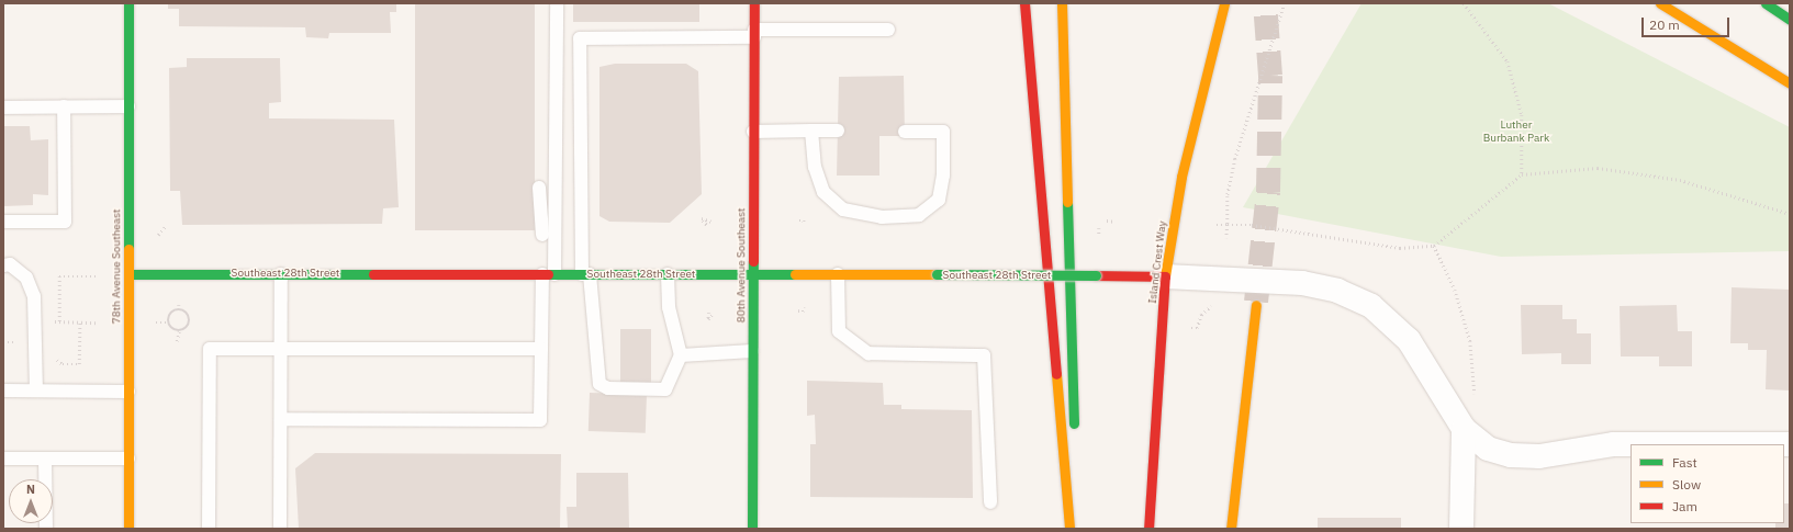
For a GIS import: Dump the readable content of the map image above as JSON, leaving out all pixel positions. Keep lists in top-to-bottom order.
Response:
{
  "streets": {
    "main road": [
      "Island Crest Way",
      "80th Avenue Southeast",
      "78th Avenue Southeast",
      "Southeast 28th Street"
    ]
  },
  "crossings": [
    ["Island Crest Way", "Southeast 28th Street"],
    ["80th Avenue Southeast", "Southeast 28th Street"],
    ["78th Avenue Southeast", "Southeast 28th Street"]
  ],
  "parks": ["Luther Burbank Park"],
  "legend": ["Fast", "Slow", "Jam"],
  "scale_bar": "20 m",
  "north": "top"
}
